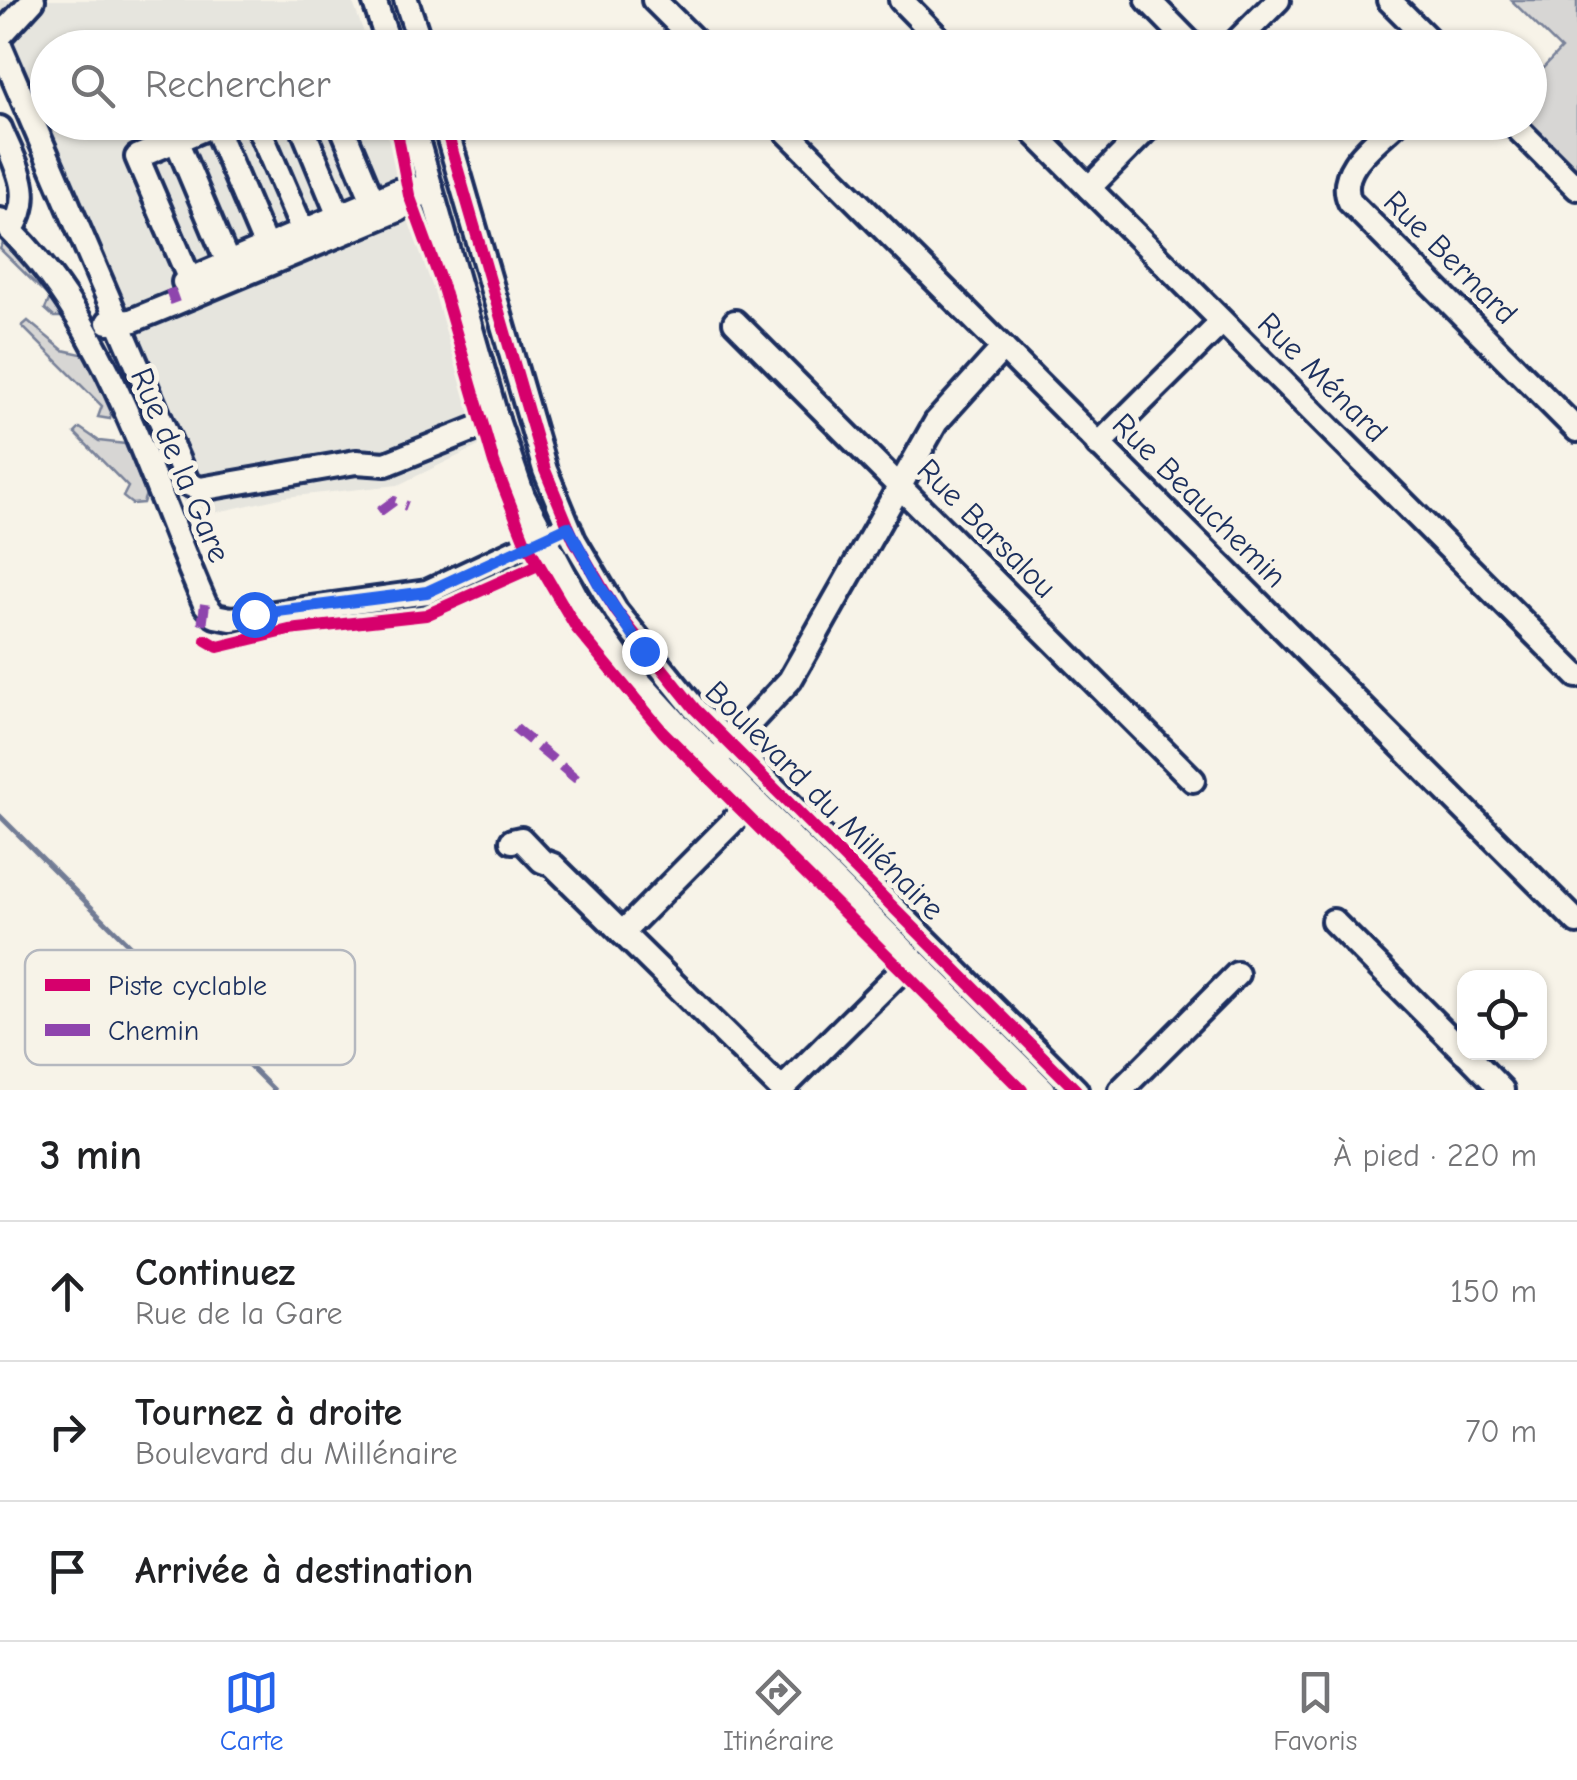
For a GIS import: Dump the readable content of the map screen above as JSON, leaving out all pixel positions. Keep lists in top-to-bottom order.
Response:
{
  "streets": {
    "street": [
      "Rue Bernard",
      "Rue Ménard",
      "Rue de la Gare",
      "Rue Beauchemin",
      "Rue Barsalou",
      "Boulevard du Millénaire"
    ]
  },
  "crossings": [
    ["Rue de la Gare", "Boulevard du Millénaire"]
  ],
  "legend": ["Piste cyclable", "Chemin"],
  "page": {
    "search": "Rechercher",
    "heading": ["3 min", "À pied · 220 m"],
    "list": [
      ["Continuez", "Rue de la Gare", "150 m"],
      ["Tournez à droite", "Boulevard du Millénaire", "70 m"],
      "Arrivée à destination"
    ],
    "nav": ["Carte", "Itinéraire", "Favoris"]
  }
}
